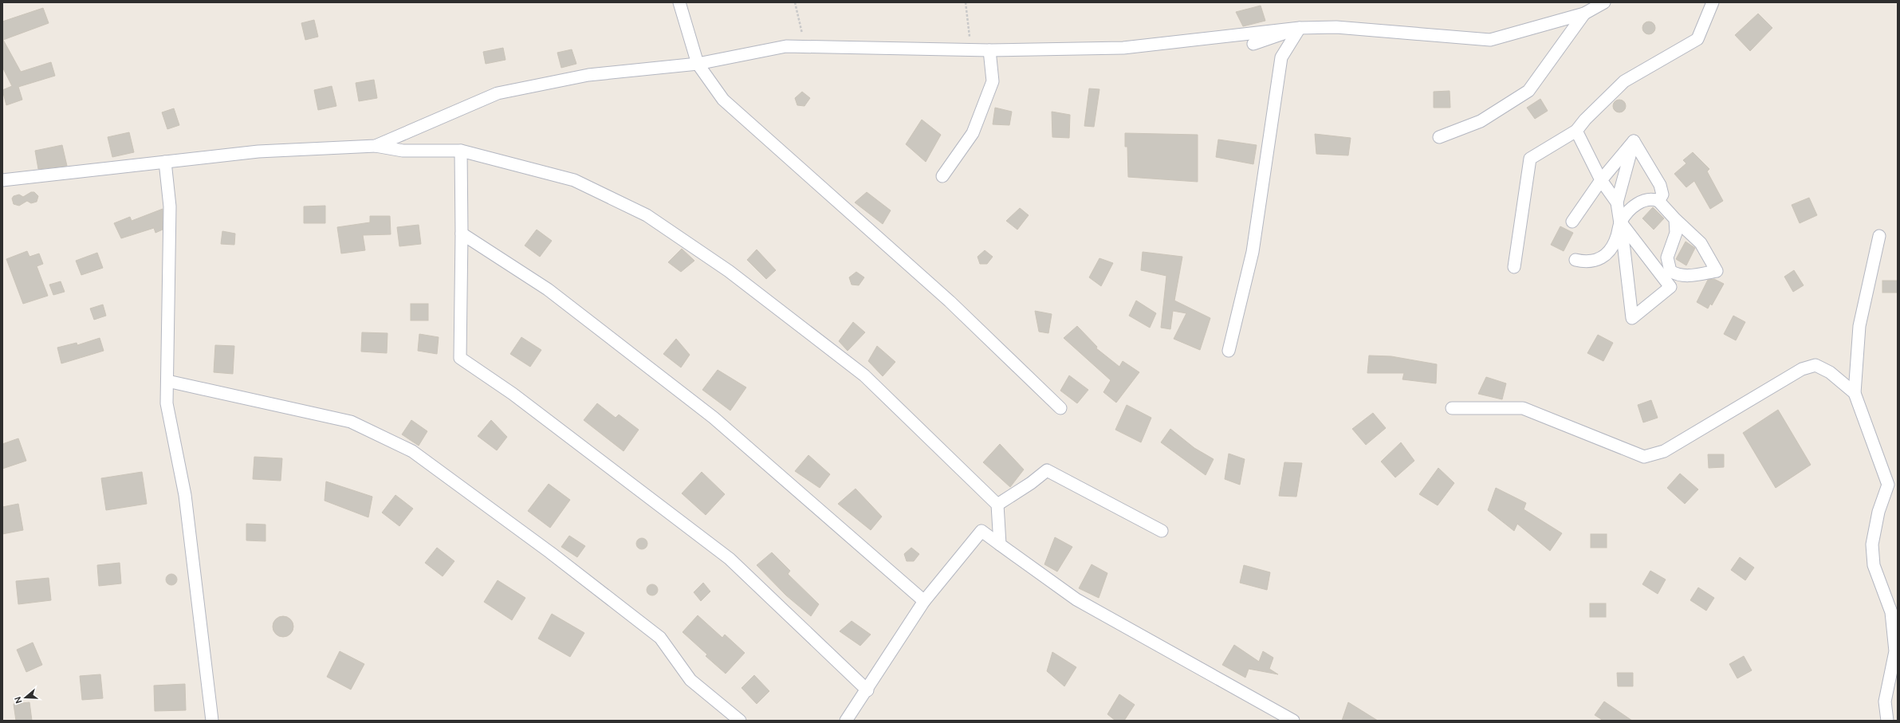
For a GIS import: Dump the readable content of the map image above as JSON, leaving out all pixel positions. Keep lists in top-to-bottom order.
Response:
{
  "north": "left"
}
